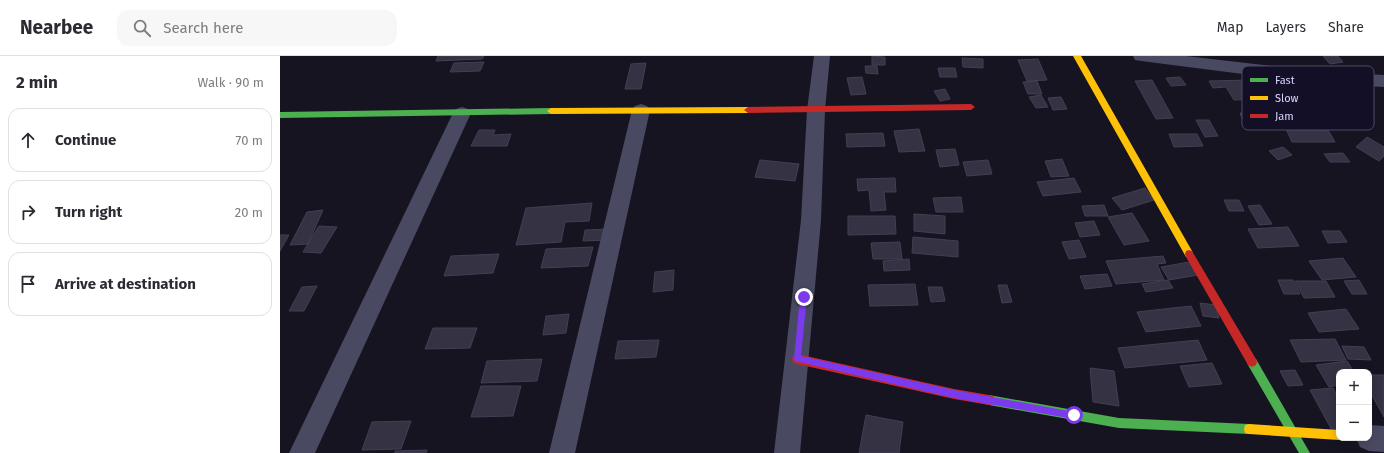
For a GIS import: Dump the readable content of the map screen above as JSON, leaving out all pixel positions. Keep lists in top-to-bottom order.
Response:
{
  "legend": ["Fast", "Slow", "Jam"],
  "page": {
    "header": "Nearbee",
    "search": "Search here",
    "nav": ["Map", "Layers", "Share"],
    "heading": ["2 min", "Walk · 90 m"],
    "list": [
      ["Continue", "70 m"],
      ["Turn right", "20 m"],
      "Arrive at destination"
    ],
    "map_buttons": ["+", "−"]
  }
}
